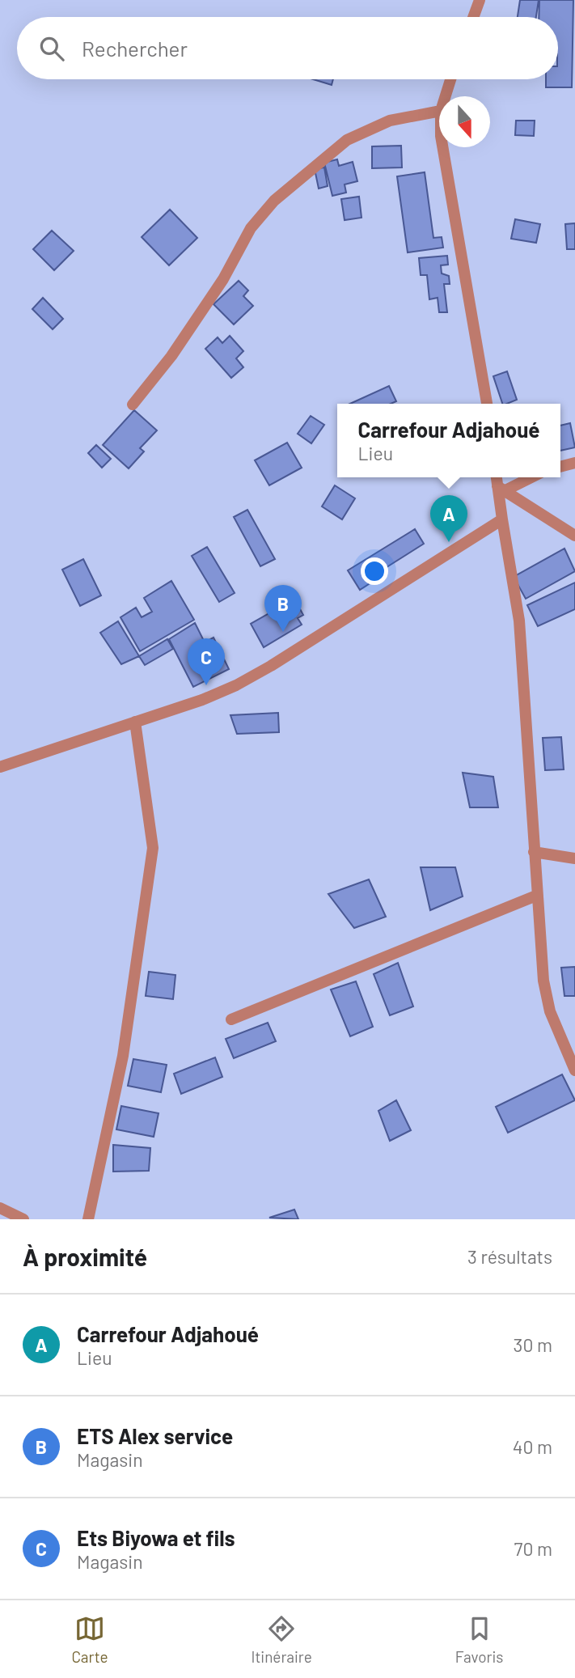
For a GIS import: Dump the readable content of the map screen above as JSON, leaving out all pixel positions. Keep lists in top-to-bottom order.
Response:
{
  "north": "bottom",
  "page": {
    "search": "Rechercher",
    "popup": ["Carrefour Adjahoué", "Lieu"],
    "pins": ["A", "B", "C"],
    "heading": ["À proximité", "3 résultats"],
    "list": [
      {
        "mark": "A",
        "name": "Carrefour Adjahoué",
        "note": "Lieu",
        "value": "30 m"
      },
      {
        "mark": "B",
        "name": "ETS Alex service",
        "note": "Magasin",
        "value": "40 m"
      },
      {
        "mark": "C",
        "name": "Ets Biyowa et fils",
        "note": "Magasin",
        "value": "70 m"
      }
    ],
    "nav": ["Carte", "Itinéraire", "Favoris"]
  }
}
